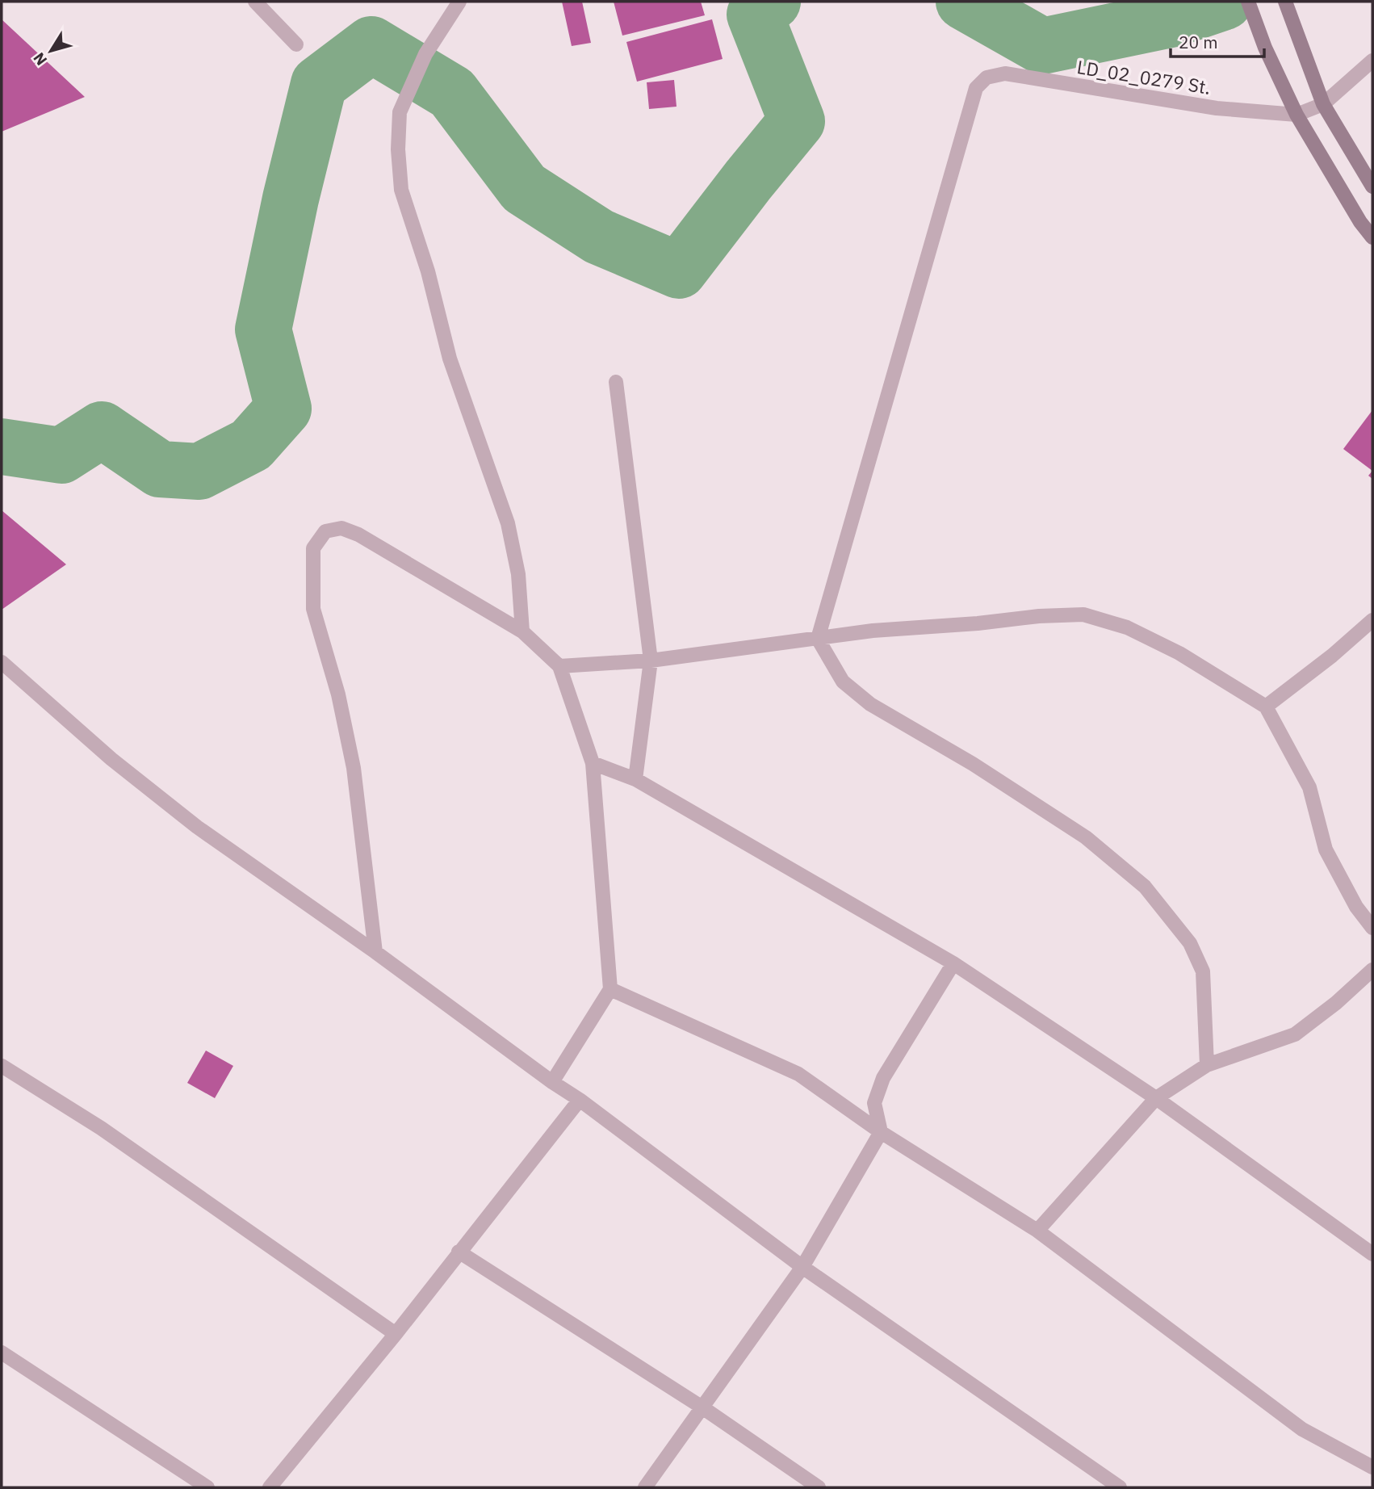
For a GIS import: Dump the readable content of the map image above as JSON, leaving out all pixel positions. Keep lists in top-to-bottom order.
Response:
{
  "streets": {
    "street": ["LD_02_0279 St."]
  },
  "scale_bar": "20 m",
  "north": "bottom left"
}
